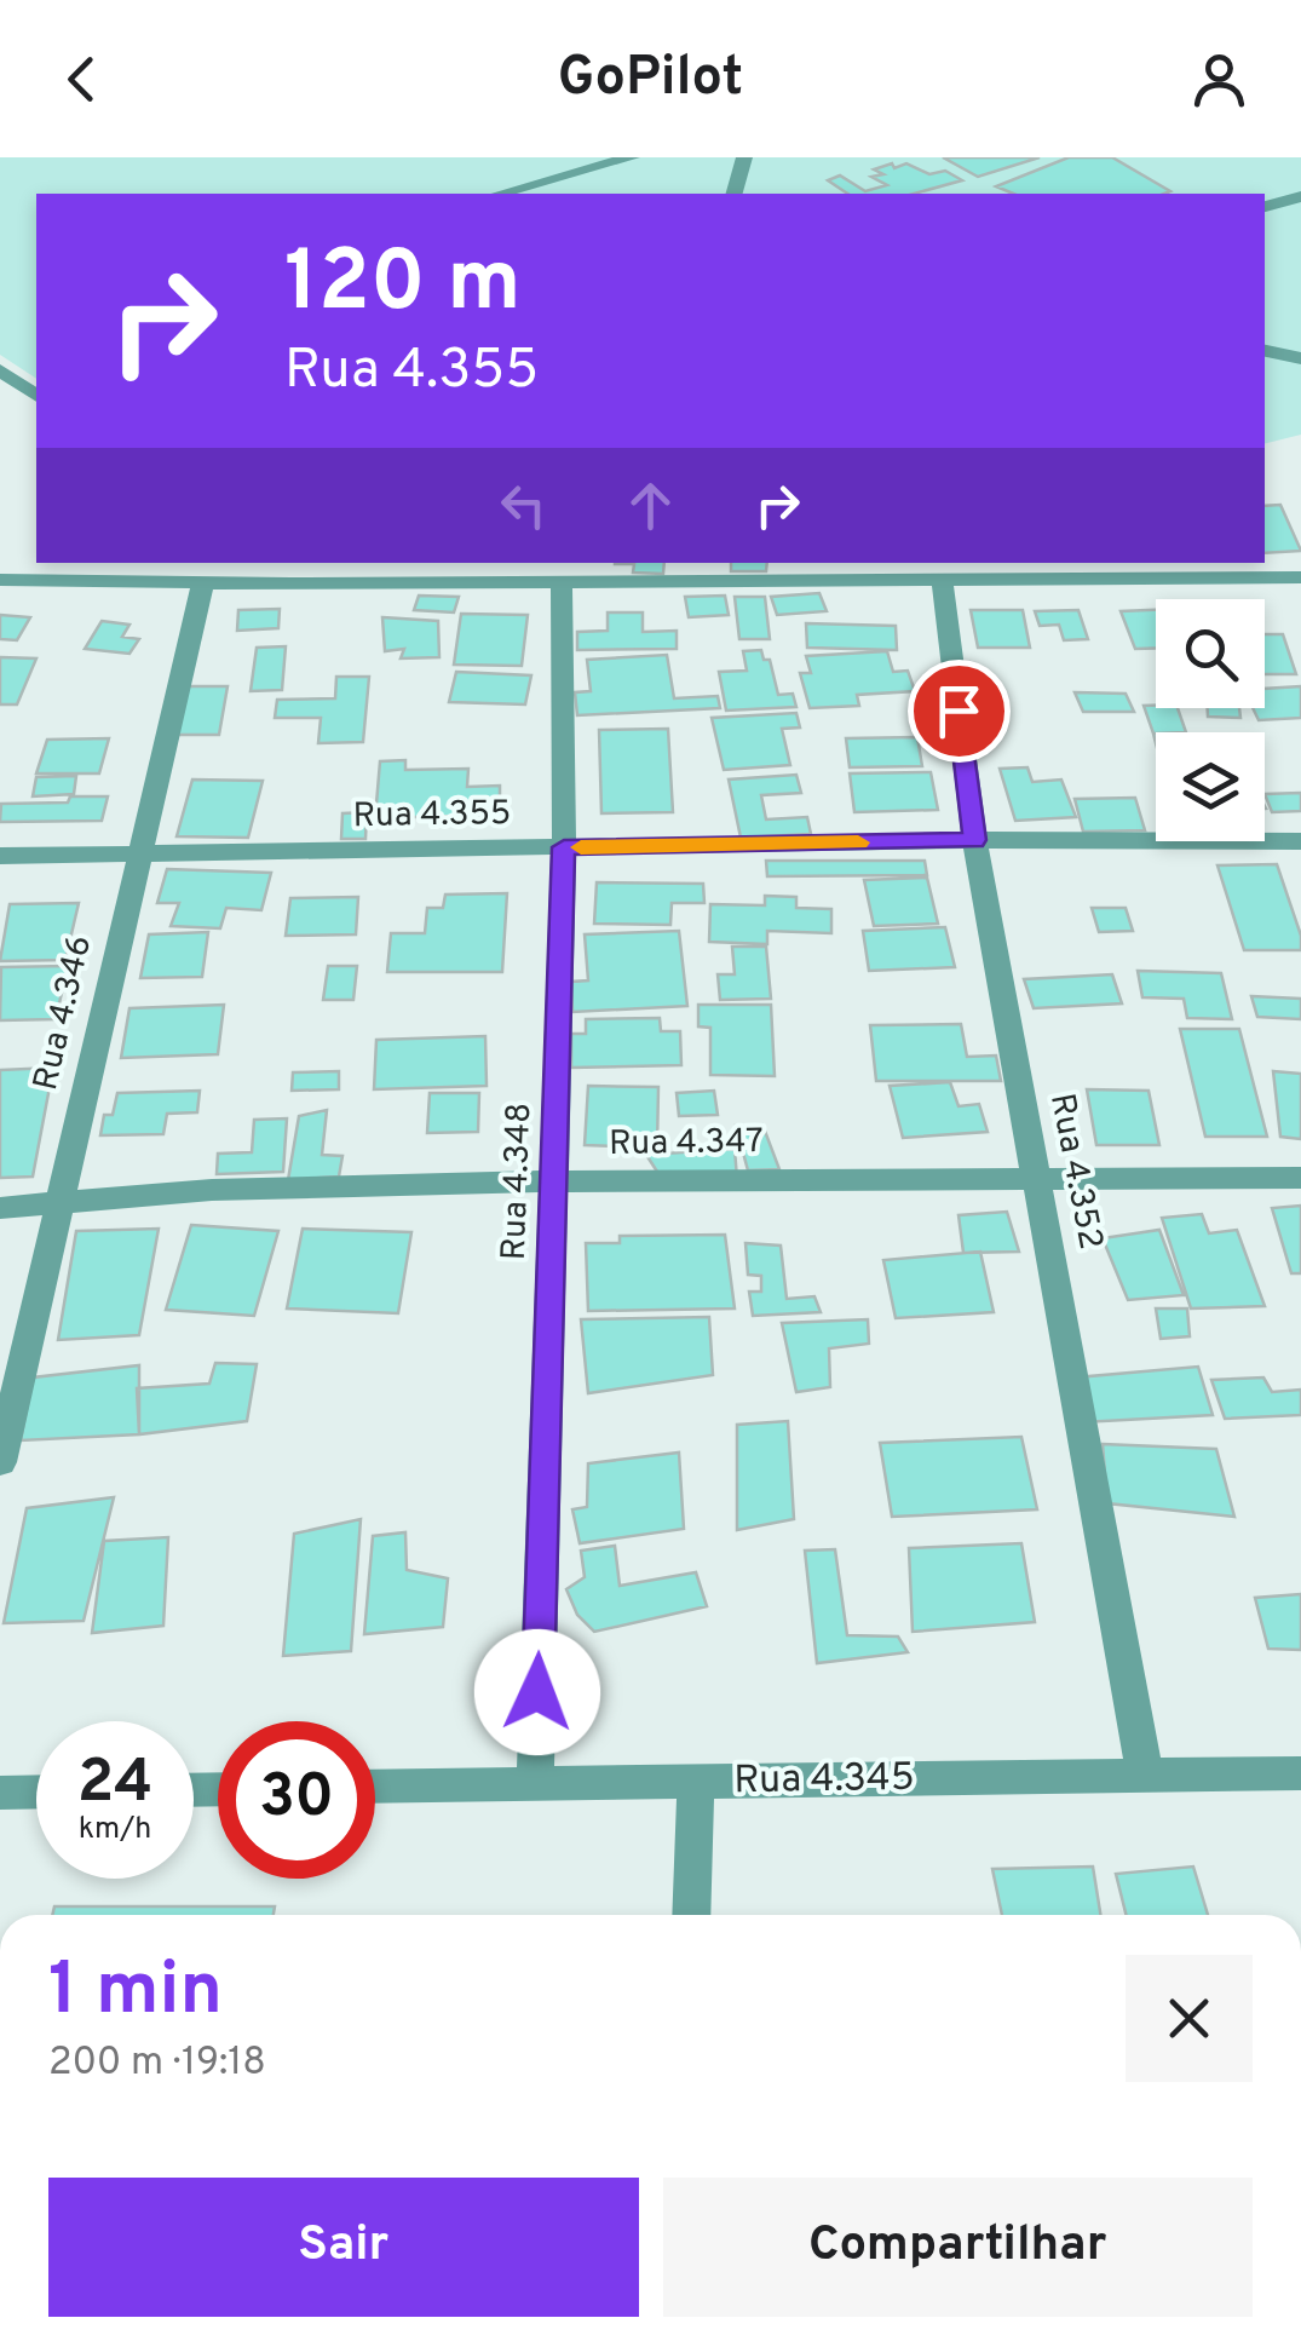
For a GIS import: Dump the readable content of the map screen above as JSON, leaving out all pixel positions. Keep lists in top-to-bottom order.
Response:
{
  "streets": {
    "street": [
      "Rua 4.355",
      "Rua 4.346",
      "Rua 4.347",
      "Rua 4.352",
      "Rua 4.348",
      "Rua 4.345"
    ]
  },
  "crossings": [
    ["Rua 4.355", "Rua 4.346"],
    ["Rua 4.355", "Rua 4.352"],
    ["Rua 4.355", "Rua 4.348"],
    ["Rua 4.346", "Rua 4.347"],
    ["Rua 4.347", "Rua 4.352"],
    ["Rua 4.347", "Rua 4.348"],
    ["Rua 4.352", "Rua 4.345"],
    ["Rua 4.348", "Rua 4.345"]
  ],
  "page": {
    "header": "GoPilot",
    "turn": ["120 m", "Rua 4.355"],
    "speed": "24 km/h",
    "limit": "30",
    "heading": ["1 min", "200 m · 19:18"],
    "buttons": ["Sair", "Compartilhar"]
  }
}
